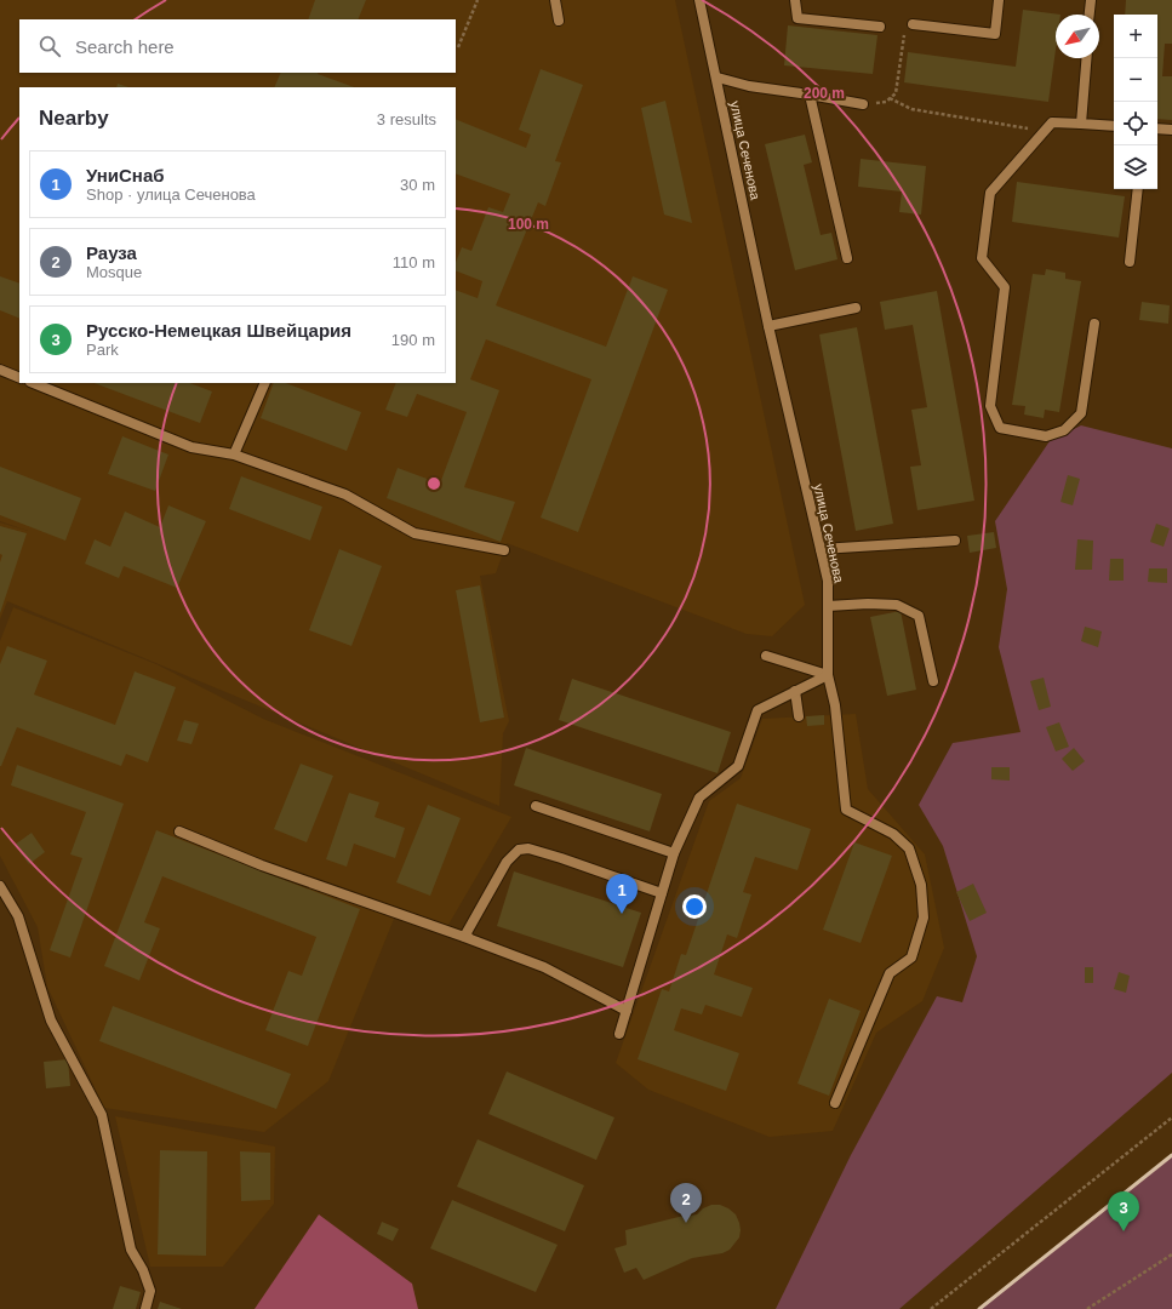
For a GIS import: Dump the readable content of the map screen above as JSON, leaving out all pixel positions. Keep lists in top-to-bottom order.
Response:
{
  "streets": {
    "street": ["улица Сеченова"]
  },
  "north": "bottom left",
  "page": {
    "map_buttons": ["+", "−"],
    "search": "Search here",
    "heading": ["Nearby", "3 results"],
    "list": [
      {
        "mark": "1",
        "name": "УниСнаб",
        "note": "Shop · улица Сеченова",
        "value": "30 m"
      },
      {
        "mark": "2",
        "name": "Рауза",
        "note": "Mosque",
        "value": "110 m"
      },
      {
        "mark": "3",
        "name": "Русско-Немецкая Швейцария",
        "note": "Park",
        "value": "190 m"
      }
    ],
    "pins": ["1", "2", "3"]
  },
  "rings": ["200 m", "100 m"]
}
